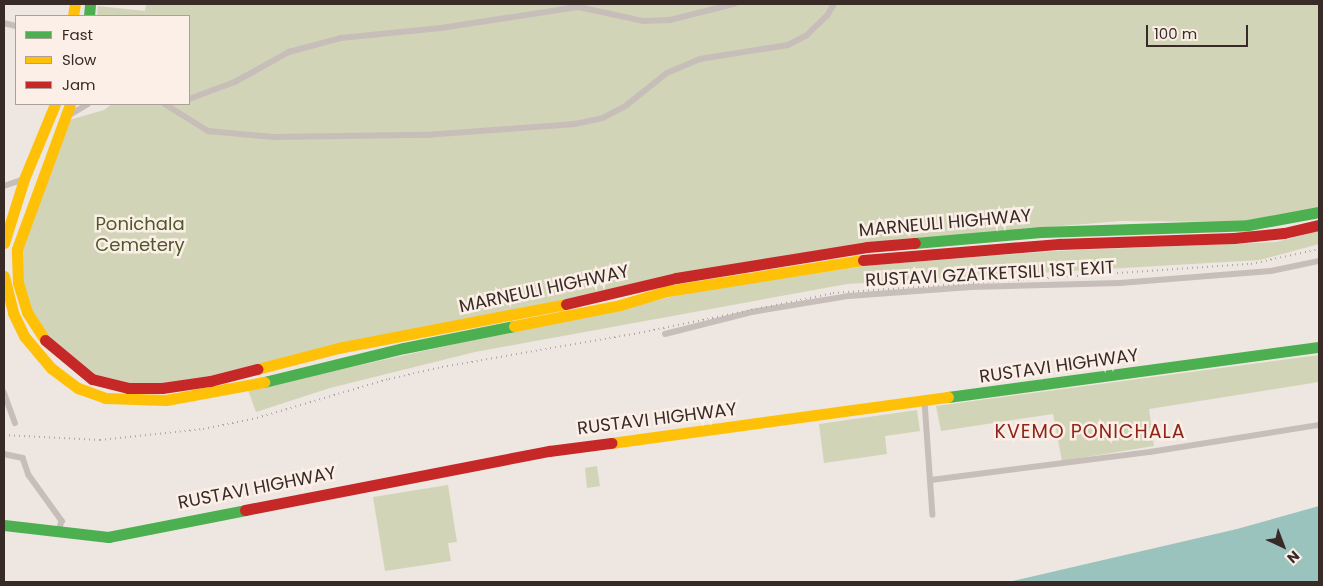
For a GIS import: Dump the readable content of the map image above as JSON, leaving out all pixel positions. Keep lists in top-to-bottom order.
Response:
{
  "streets": {
    "highway": ["MARNEULI HIGHWAY", "RUSTAVI HIGHWAY"],
    "street": ["RUSTAVI GZATKETSILI 1ST EXIT"]
  },
  "districts": ["KVEMO PONICHALA"],
  "parks": ["Ponichala Cemetery"],
  "legend": ["Fast", "Slow", "Jam"],
  "scale_bar": "100 m",
  "north": "bottom right"
}
